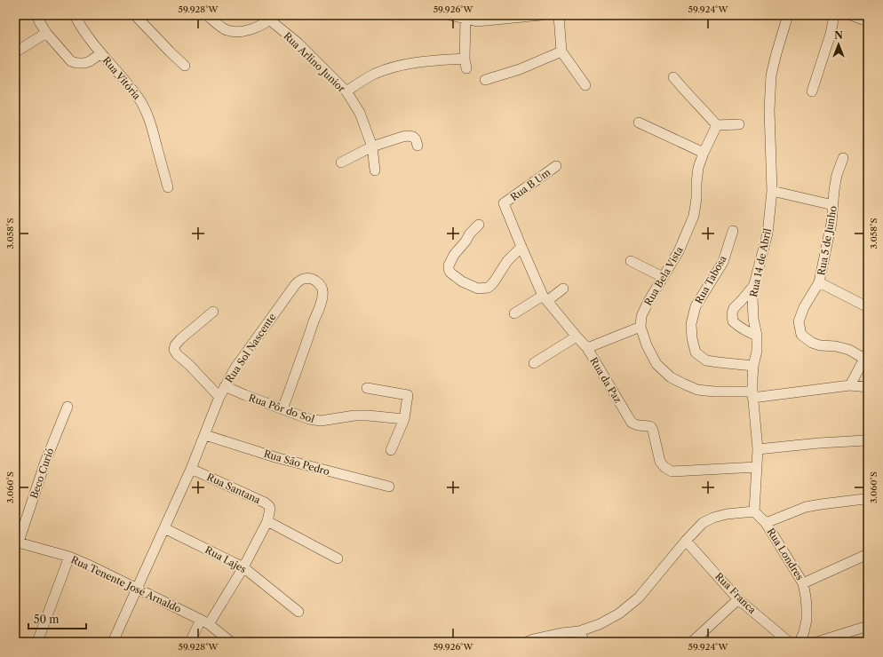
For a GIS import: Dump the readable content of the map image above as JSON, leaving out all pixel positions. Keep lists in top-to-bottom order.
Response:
{
  "streets": {
    "street": [
      "Rua Arlino Junior",
      "Rua Vitória",
      "Rua B Um",
      "Rua 5 de Junho",
      "Rua 14 de Abril",
      "Rua Bela Vista",
      "Rua Tabosa",
      "Rua Sol Nascente",
      "Rua da Paz",
      "Rua Pôr do Sol",
      "Rua São Pedro",
      "Beco Curió",
      "Rua Santana",
      "Rua Londres",
      "Rua Lajes",
      "Rua Tenente José Arnaldo",
      "Rua Franca"
    ]
  },
  "crossings": [
    ["Rua B Um", "Rua da Paz"],
    ["Rua 14 de Abril", "Rua Tabosa"],
    ["Rua 14 de Abril", "Rua da Paz"],
    ["Rua 14 de Abril", "Rua Londres"],
    ["Rua Sol Nascente", "Rua Pôr do Sol"],
    ["Rua Sol Nascente", "Rua São Pedro"],
    ["Rua Sol Nascente", "Rua Santana"],
    ["Rua Sol Nascente", "Rua Lajes"],
    ["Rua Sol Nascente", "Rua Tenente José Arnaldo"],
    ["Beco Curió", "Rua Tenente José Arnaldo"]
  ],
  "scale_bar": "50 m",
  "north": "top",
  "coordinates": [
    "59.928°W",
    "59.926°W",
    "59.924°W",
    "3.058°S",
    "3.060°S"
  ]
}
